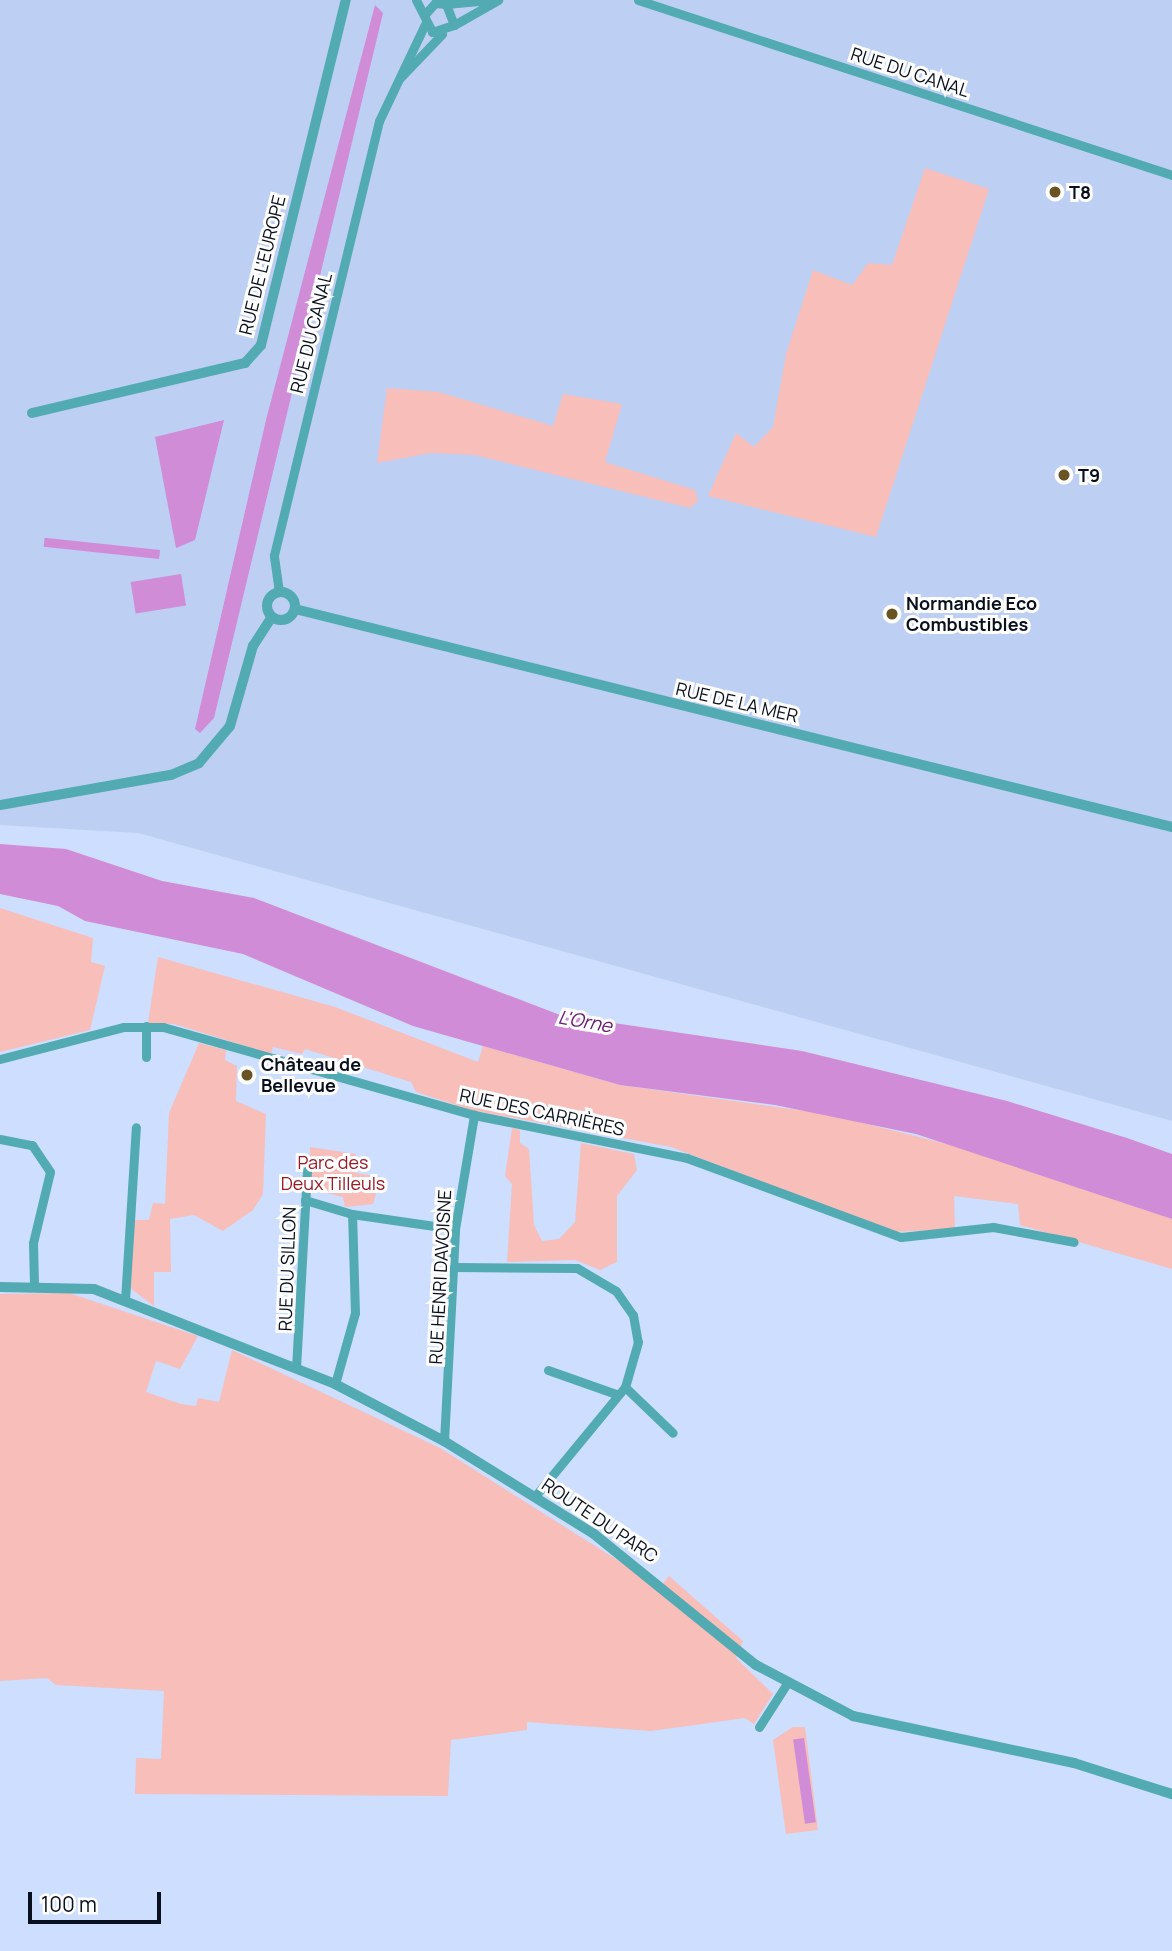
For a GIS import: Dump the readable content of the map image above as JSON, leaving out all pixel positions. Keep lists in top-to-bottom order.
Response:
{
  "streets": {
    "street": [
      "RUE DU CANAL",
      "RUE DE L'EUROPE",
      "RUE DE LA MER",
      "RUE DES CARRIÈRES",
      "RUE DU SILLON",
      "RUE HENRI DAVOISNE",
      "ROUTE DU PARC"
    ]
  },
  "crossings": [
    ["RUE DU CANAL", "RUE DE LA MER"],
    ["RUE DES CARRIÈRES", "RUE HENRI DAVOISNE"],
    ["RUE DU SILLON", "ROUTE DU PARC"],
    ["RUE HENRI DAVOISNE", "ROUTE DU PARC"]
  ],
  "water": ["L'Orne"],
  "parks": ["Parc des Deux Tilleuls"],
  "places": [
    "T8",
    "T9",
    "Normandie Eco Combustibles",
    "Château de Bellevue"
  ],
  "scale_bar": "100 m"
}
